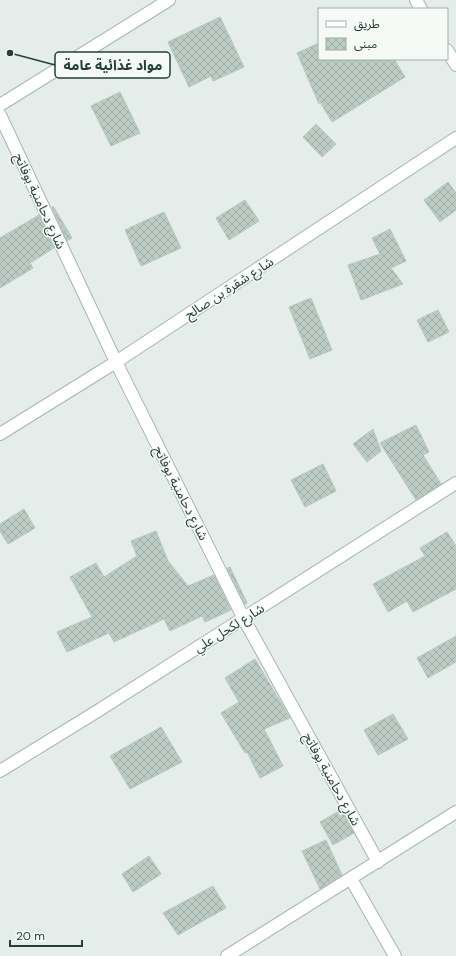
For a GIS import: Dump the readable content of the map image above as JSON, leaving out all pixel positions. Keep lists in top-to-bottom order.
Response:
{
  "streets": {
    "street": ["شارع دحامنية بوفاتح", "شارع شقرة بن صالح", "شارع لكحل علي"]
  },
  "crossings": [
    ["شارع دحامنية بوفاتح", "شارع شقرة بن صالح"],
    ["شارع دحامنية بوفاتح", "شارع لكحل علي"]
  ],
  "places": ["مواد غذائية عامة"],
  "legend": ["طريق", "مبنى"],
  "scale_bar": "20 m"
}
